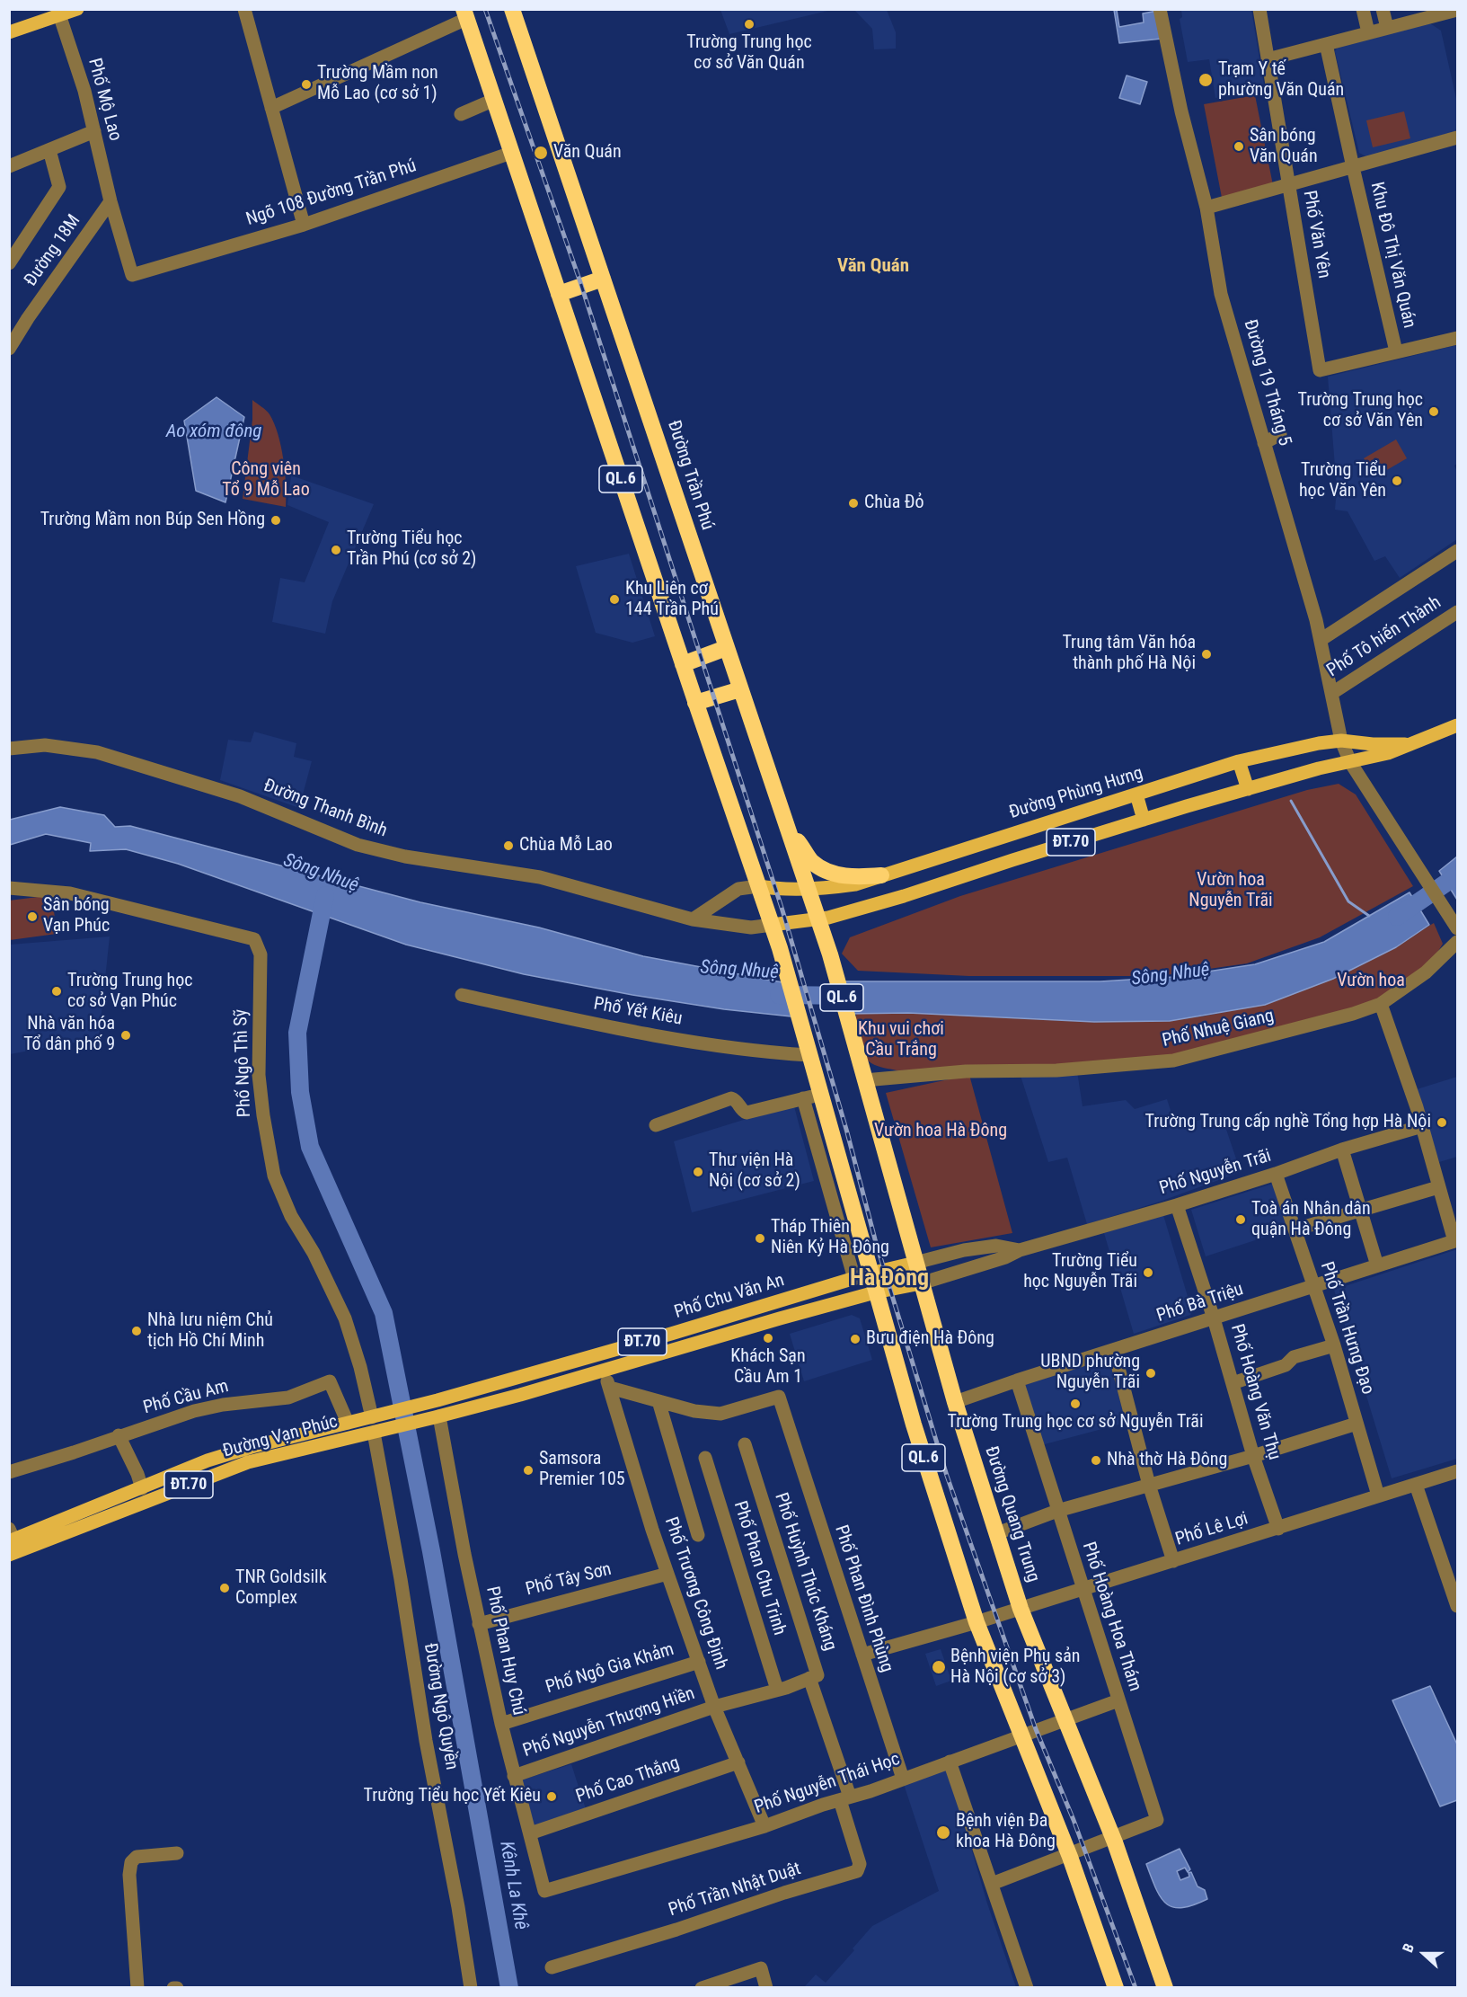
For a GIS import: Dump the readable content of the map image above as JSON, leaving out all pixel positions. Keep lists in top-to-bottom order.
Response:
{
  "streets": {
    "highway": ["Đường Trần Phú", "QL.6", "Đường Quang Trung"],
    "main road": [
      "Đường Phùng Hưng",
      "ĐT.70",
      "Phố Chu Văn An",
      "Đường Vạn Phúc"
    ],
    "street": [
      "Phố Mộ Lao",
      "Ngõ 108 Đường Trần Phú",
      "Phố Văn Yên",
      "Đường 18M",
      "Khu Đô Thị Văn Quán",
      "Đường 19 Tháng 5",
      "Phố Tô hiến Thành",
      "Đường Thanh Bình",
      "Phố Yết Kiêu",
      "Phố Nhuệ Giang",
      "Phố Ngô Thì Sỹ",
      "Phố Nguyễn Trãi",
      "Phố Bà Triệu",
      "Phố Trần Hưng Đạo",
      "Phố Hoàng Văn Thụ",
      "Phố Cầu Am",
      "Phố Lê Lợi",
      "Phố Phan Chu Trinh",
      "Phố Huỳnh Thúc Kháng",
      "Phố Tây Sơn",
      "Phố Trương Công Định",
      "Phố Phan Đình Phùng",
      "Phố Hoàng Hoa Thám",
      "Phố Phan Huy Chú",
      "Phố Ngô Gia Khảm",
      "Đường Ngô Quyền",
      "Phố Nguyễn Thượng Hiền",
      "Phố Cao Thắng",
      "Phố Nguyễn Thái Học",
      "Phố Trần Nhật Duật"
    ]
  },
  "crossings": [
    ["Phố Mộ Lao", "Ngõ 108 Đường Trần Phú"],
    ["Phố Mộ Lao", "Đường 18M"],
    ["Ngõ 108 Đường Trần Phú", "QL.6"],
    ["Phố Văn Yên", "Khu Đô Thị Văn Quán"],
    ["Khu Đô Thị Văn Quán", "Đường 19 Tháng 5"],
    ["Đường 19 Tháng 5", "Phố Tô hiến Thành"],
    ["Đường 19 Tháng 5", "Đường Phùng Hưng"],
    ["Đường Trần Phú", "Đường Phùng Hưng"],
    ["Đường Trần Phú", "Đường Quang Trung"],
    ["QL.6", "Đường Phùng Hưng"],
    ["QL.6", "Đường Thanh Bình"],
    ["QL.6", "Phố Yết Kiêu"],
    ["QL.6", "Phố Chu Văn An"],
    ["QL.6", "Phố Lê Lợi"],
    ["QL.6", "Phố Nguyễn Thái Học"],
    ["Đường Phùng Hưng", "Đường Thanh Bình"],
    ["ĐT.70", "Phố Ngô Thì Sỹ"],
    ["ĐT.70", "Phố Chu Văn An"],
    ["ĐT.70", "Đường Vạn Phúc"],
    ["ĐT.70", "Phố Phan Huy Chú"],
    ["ĐT.70", "Đường Ngô Quyền"],
    ["Phố Nhuệ Giang", "Đường Quang Trung"],
    ["Phố Ngô Thì Sỹ", "Đường Vạn Phúc"],
    ["Phố Nguyễn Trãi", "Phố Chu Văn An"],
    ["Phố Nguyễn Trãi", "Phố Trần Hưng Đạo"],
    ["Phố Nguyễn Trãi", "Phố Hoàng Văn Thụ"],
    ["Phố Nguyễn Trãi", "Đường Quang Trung"],
    ["Phố Chu Văn An", "Đường Quang Trung"],
    ["Phố Chu Văn An", "Phố Trương Công Định"],
    ["Phố Chu Văn An", "Phố Phan Huy Chú"],
    ["Phố Bà Triệu", "Phố Trần Hưng Đạo"],
    ["Phố Bà Triệu", "Phố Hoàng Văn Thụ"],
    ["Phố Bà Triệu", "Đường Quang Trung"],
    ["Phố Bà Triệu", "Phố Hoàng Hoa Thám"],
    ["Phố Trần Hưng Đạo", "Phố Lê Lợi"],
    ["Phố Hoàng Văn Thụ", "Phố Lê Lợi"],
    ["Phố Cầu Am", "Đường Vạn Phúc"],
    ["Đường Vạn Phúc", "Đường Ngô Quyền"],
    ["Đường Quang Trung", "Phố Lê Lợi"],
    ["Đường Quang Trung", "Phố Hoàng Hoa Thám"],
    ["Đường Quang Trung", "Phố Nguyễn Thái Học"],
    ["Phố Lê Lợi", "Phố Phan Đình Phùng"],
    ["Phố Lê Lợi", "Phố Hoàng Hoa Thám"],
    ["Phố Phan Chu Trinh", "Phố Nguyễn Thượng Hiền"],
    ["Phố Huỳnh Thúc Kháng", "Phố Nguyễn Thượng Hiền"],
    ["Phố Huỳnh Thúc Kháng", "Phố Nguyễn Thái Học"],
    ["Phố Huỳnh Thúc Kháng", "Phố Trần Nhật Duật"],
    ["Phố Tây Sơn", "Phố Trương Công Định"],
    ["Phố Tây Sơn", "Phố Phan Huy Chú"],
    ["Phố Trương Công Định", "Phố Ngô Gia Khảm"],
    ["Phố Trương Công Định", "Phố Nguyễn Thượng Hiền"],
    ["Phố Trương Công Định", "Phố Cao Thắng"],
    ["Phố Trương Công Định", "Phố Nguyễn Thái Học"],
    ["Phố Phan Đình Phùng", "Phố Nguyễn Thái Học"],
    ["Phố Hoàng Hoa Thám", "Phố Nguyễn Thái Học"],
    ["Phố Phan Huy Chú", "Phố Ngô Gia Khảm"],
    ["Phố Phan Huy Chú", "Phố Nguyễn Thượng Hiền"],
    ["Phố Phan Huy Chú", "Phố Cao Thắng"],
    ["Phố Phan Huy Chú", "Phố Nguyễn Thái Học"],
    ["Phố Nguyễn Thái Học", "Phố Trần Nhật Duật"]
  ],
  "districts": ["Văn Quán", "Hà Đông"],
  "water": ["Ao xóm đông", "Sông Nhuệ", "Kênh La Khê"],
  "parks": [
    "Công viên Tổ 9 Mỗ Lao",
    "Vườn hoa Nguyễn Trãi",
    "Vườn hoa",
    "Khu vui chơi Cầu Trắng",
    "Vườn hoa Hà Đông"
  ],
  "places": [
    "Trường Trung học cơ sở Văn Quán",
    "Trạm Y tế phường Văn Quán",
    "Trường Mầm non Mỗ Lao (cơ sở 1)",
    "Sân bóng Văn Quán",
    "Văn Quán",
    "Trường Trung học cơ sở Văn Yên",
    "Trường Tiểu học Văn Yên",
    "Chùa Đỏ",
    "Trường Mầm non Búp Sen Hồng",
    "Trường Tiểu học Trần Phú (cơ sở 2)",
    "Khu Liên cơ 144 Trần Phú",
    "Trung tâm Văn hóa thành phố Hà Nội",
    "Chùa Mỗ Lao",
    "Sân bóng Vạn Phúc",
    "Trường Trung học cơ sở Vạn Phúc",
    "Nhà văn hóa Tổ dân phố 9",
    "Trường Trung cấp nghề Tổng hợp Hà Nội",
    "Thư viện Hà Nội (cơ sở 2)",
    "Toà án Nhân dân quận Hà Đông",
    "Tháp Thiên Niên Kỷ Hà Đông",
    "Trường Tiểu học Nguyễn Trãi",
    "Nhà lưu niệm Chủ tịch Hồ Chí Minh",
    "Khách Sạn Cầu Am 1",
    "Bưu điện Hà Đông",
    "UBND phường Nguyễn Trãi",
    "Trường Trung học cơ sở Nguyễn Trãi",
    "Nhà thờ Hà Đông",
    "Samsora Premier 105",
    "TNR Goldsilk Complex",
    "Bệnh viện Phụ sản Hà Nội (cơ sở 3)",
    "Trường Tiểu học Yết Kiêu",
    "Bệnh viện Đa khoa Hà Đông"
  ],
  "north": "left"
}
